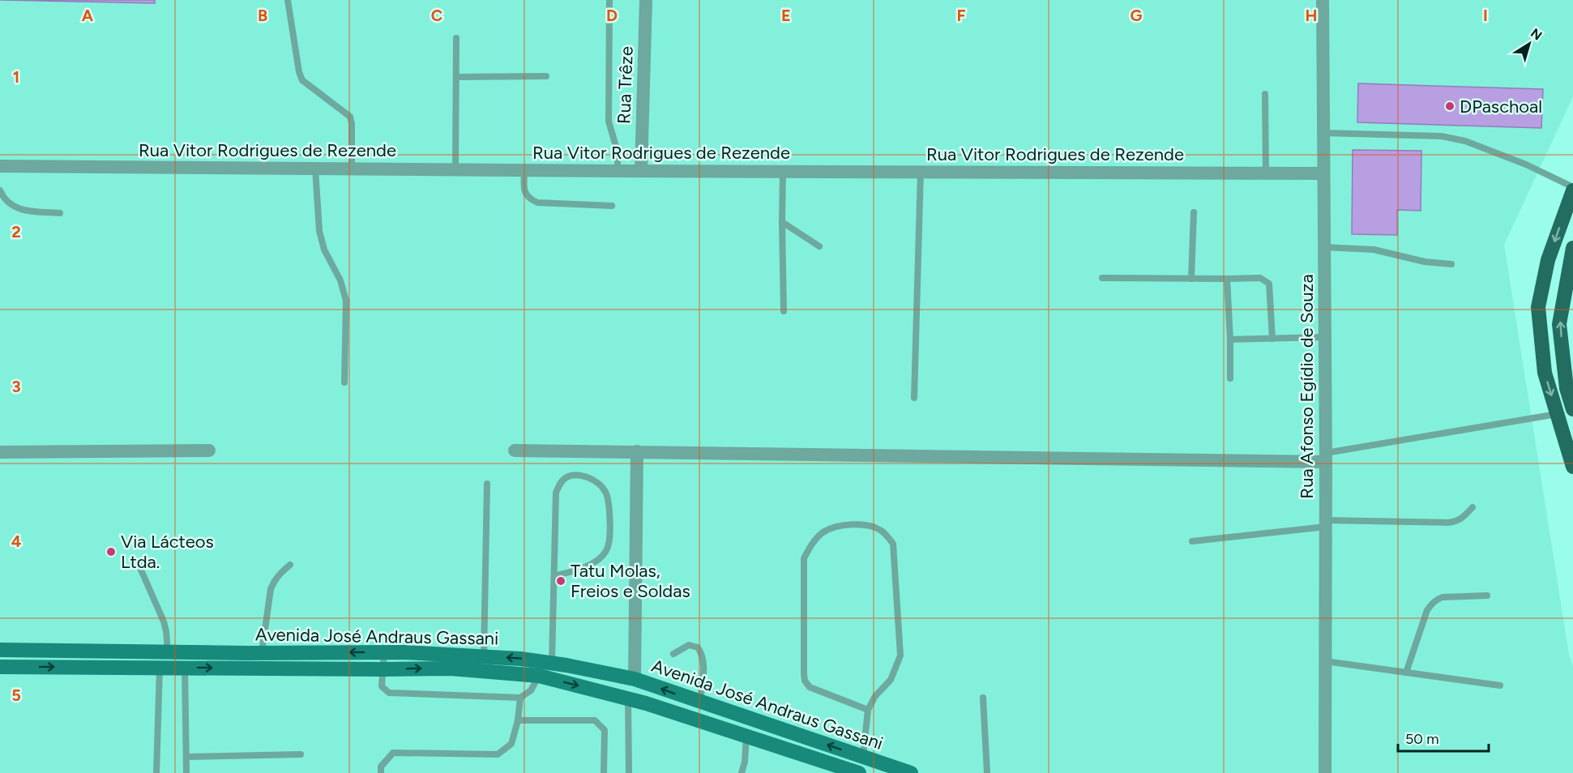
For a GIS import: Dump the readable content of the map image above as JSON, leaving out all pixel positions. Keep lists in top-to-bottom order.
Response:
{
  "streets": {
    "main road": ["Avenida José Andraus Gassani"],
    "street": ["Rua Trêze", "Rua Vitor Rodrigues de Rezende", "Rua Afonso Egídio de Souza"]
  },
  "crossings": [
    ["Rua Trêze", "Rua Vitor Rodrigues de Rezende"],
    ["Rua Vitor Rodrigues de Rezende", "Rua Afonso Egídio de Souza"]
  ],
  "places": ["DPaschoal", "Via Lácteos Ltda.", "Tatu Molas, Freios e Soldas"],
  "scale_bar": "50 m",
  "north": "top right",
  "grid": {
    "columns": [
      "A",
      "B",
      "C",
      "D",
      "E",
      "F",
      "G",
      "H",
      "I"
    ],
    "rows": [
      "1",
      "2",
      "3",
      "4",
      "5"
    ]
  }
}
